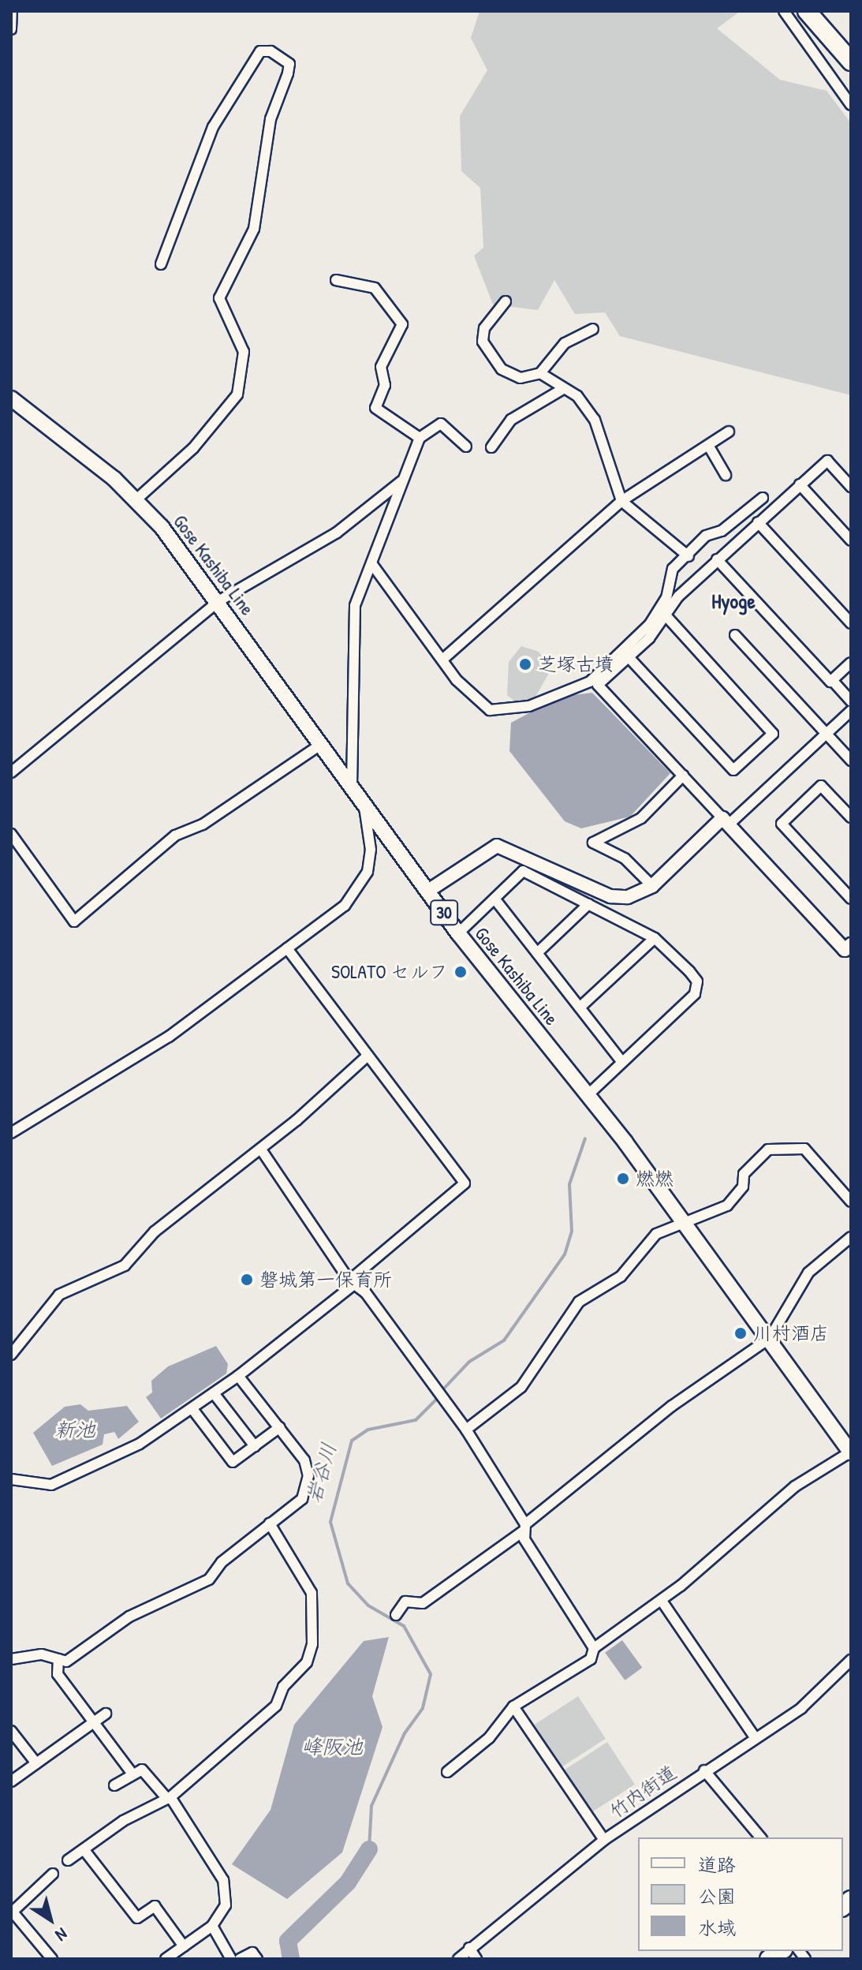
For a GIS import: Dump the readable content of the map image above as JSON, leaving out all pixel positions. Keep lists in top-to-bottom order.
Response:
{
  "streets": {
    "main road": ["Gose Kashiba Line", "30"],
    "street": ["竹内街道"]
  },
  "districts": ["Hyoge"],
  "water": ["新池", "岩谷川", "峰阪池"],
  "places": [
    "芝塚古墳",
    "SOLATO セルフ",
    "燃燃",
    "磐城第一保育所",
    "川村酒店"
  ],
  "legend": ["道路", "公園", "水域"],
  "north": "bottom right"
}
